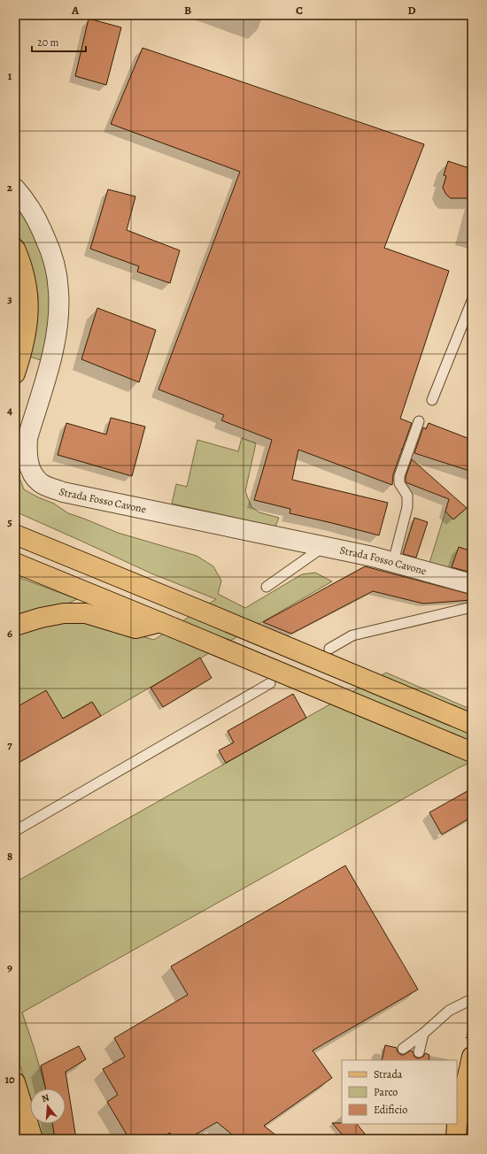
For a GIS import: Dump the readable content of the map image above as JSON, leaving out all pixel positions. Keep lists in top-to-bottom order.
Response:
{
  "streets": {
    "street": ["Strada Fosso Cavone"]
  },
  "legend": ["Strada", "Parco", "Edificio"],
  "scale_bar": "20 m",
  "north": "top",
  "grid": {
    "columns": [
      "A",
      "B",
      "C",
      "D"
    ],
    "rows": [
      "1",
      "2",
      "3",
      "4",
      "5",
      "6",
      "7",
      "8",
      "9",
      "10"
    ]
  }
}
